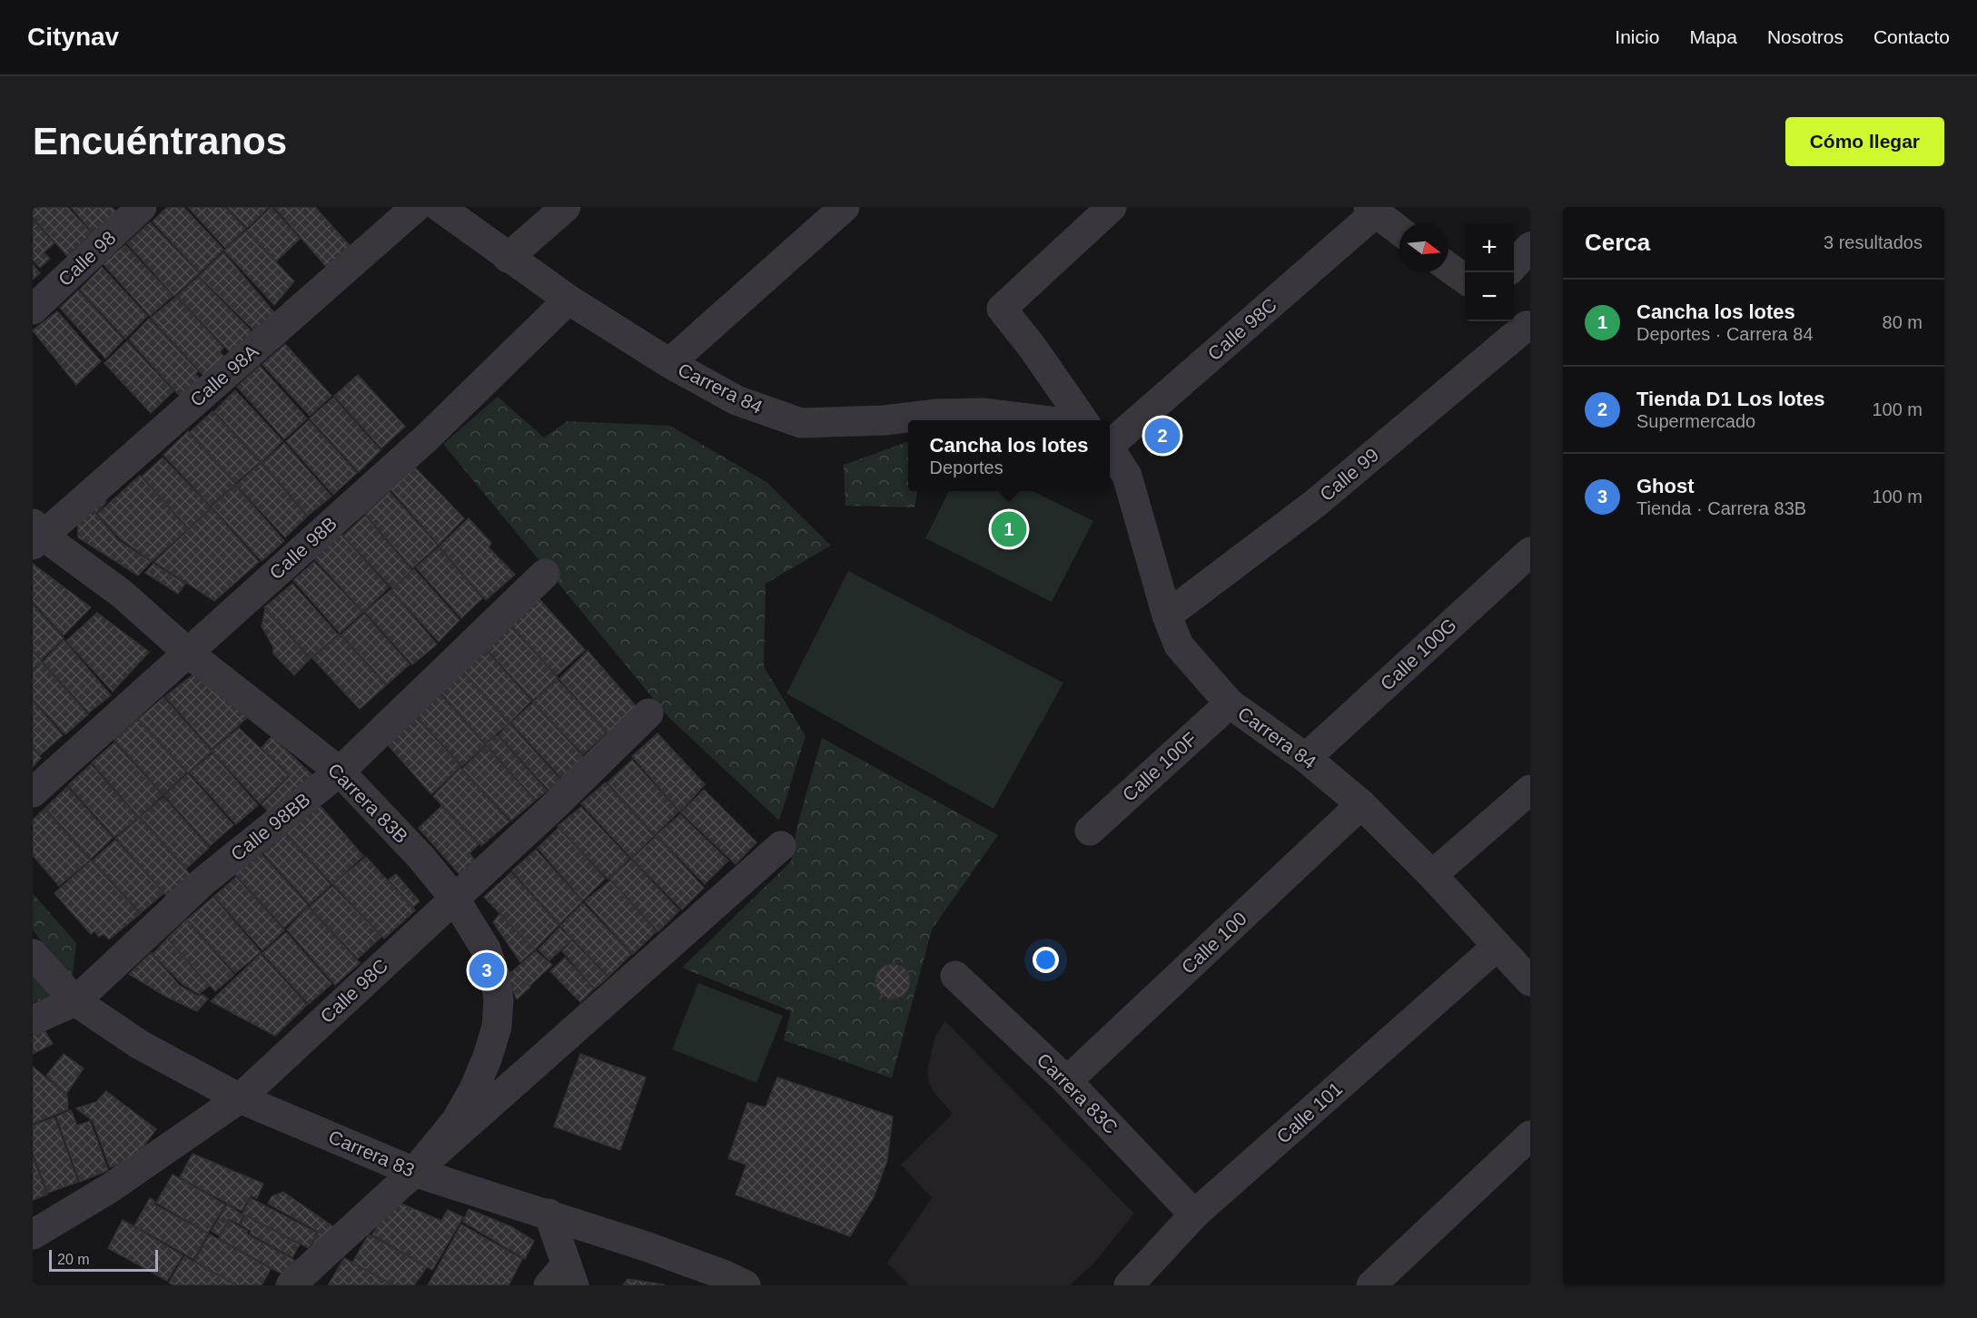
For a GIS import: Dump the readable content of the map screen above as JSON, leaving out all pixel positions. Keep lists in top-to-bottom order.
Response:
{
  "streets": {
    "street": [
      "Calle 98",
      "Calle 98C",
      "Calle 98A",
      "Carrera 84",
      "Calle 99",
      "Calle 98B",
      "Calle 100G",
      "Calle 100F",
      "Carrera 83B",
      "Calle 98BB",
      "Calle 100",
      "Carrera 83C",
      "Calle 101",
      "Carrera 83"
    ]
  },
  "crossings": [
    ["Calle 98C", "Carrera 83B"],
    ["Calle 98C", "Carrera 83"],
    ["Calle 98A", "Carrera 83B"],
    ["Carrera 84", "Calle 99"],
    ["Carrera 84", "Calle 98B"],
    ["Carrera 84", "Calle 100G"],
    ["Carrera 84", "Calle 100F"],
    ["Carrera 84", "Calle 100"],
    ["Carrera 84", "Calle 101"],
    ["Calle 98B", "Carrera 83B"],
    ["Carrera 83B", "Calle 98BB"],
    ["Carrera 83B", "Carrera 83"],
    ["Calle 98BB", "Carrera 83"],
    ["Calle 100", "Carrera 83C"],
    ["Carrera 83C", "Calle 101"]
  ],
  "scale_bar": "20 m",
  "north": "right",
  "page": {
    "header": "Citynav",
    "nav": [
      "Inicio",
      "Mapa",
      "Nosotros",
      "Contacto"
    ],
    "buttons": "Cómo llegar",
    "title": "Encuéntranos",
    "heading": ["Cerca", "3 resultados"],
    "map_buttons": ["+", "−"],
    "list": [
      {
        "mark": "1",
        "name": "Cancha los lotes",
        "note": "Deportes · Carrera 84",
        "value": "80 m"
      },
      {
        "mark": "2",
        "name": "Tienda D1 Los lotes",
        "note": "Supermercado",
        "value": "100 m"
      },
      {
        "mark": "3",
        "name": "Ghost",
        "note": "Tienda · Carrera 83B",
        "value": "100 m"
      }
    ],
    "pins": ["2", "1", "3"],
    "popup": ["Cancha los lotes", "Deportes"],
    "scale": "20 m"
  }
}
